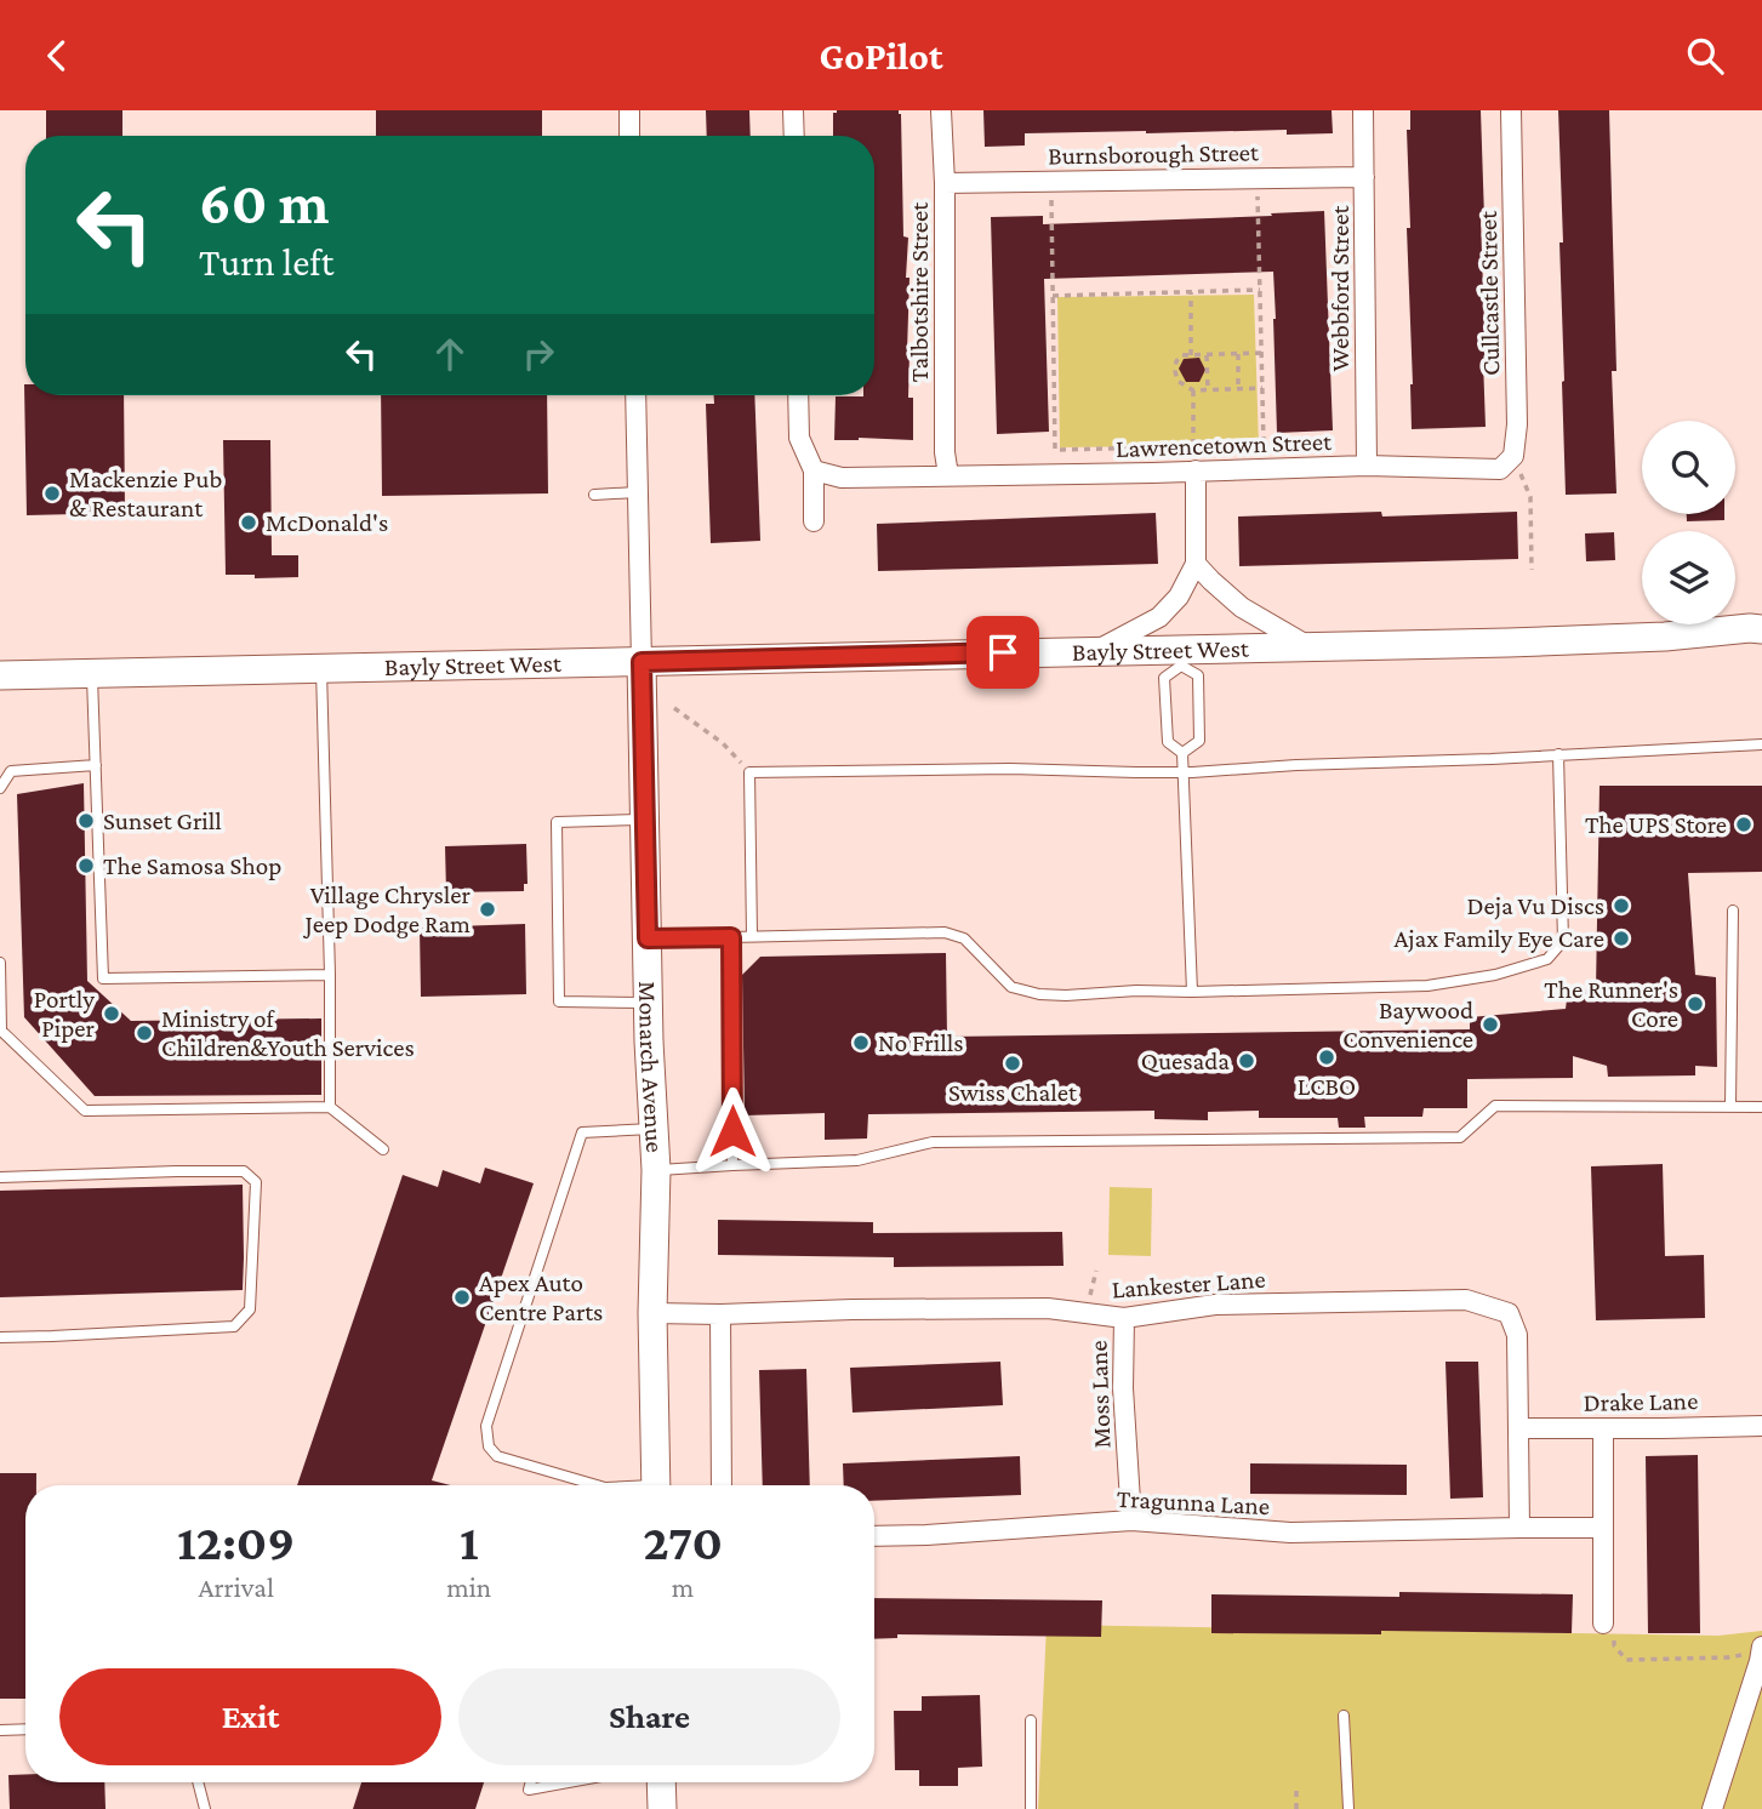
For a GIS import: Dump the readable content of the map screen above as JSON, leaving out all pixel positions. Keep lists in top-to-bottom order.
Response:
{
  "streets": {
    "main road": ["Bayly Street West", "Monarch Avenue"],
    "street": [
      "Burnsborough Street",
      "Webbford Street",
      "Talbotshire Street",
      "Cullcastle Street",
      "Lawrencetown Street",
      "Lankester Lane",
      "Moss Lane",
      "Drake Lane",
      "Tragunna Lane"
    ]
  },
  "crossings": [
    ["Burnsborough Street", "Webbford Street"],
    ["Burnsborough Street", "Talbotshire Street"],
    ["Webbford Street", "Lawrencetown Street"],
    ["Talbotshire Street", "Lawrencetown Street"],
    ["Cullcastle Street", "Lawrencetown Street"],
    ["Bayly Street West", "Monarch Avenue"],
    ["Monarch Avenue", "Lankester Lane"],
    ["Lankester Lane", "Moss Lane"],
    ["Lankester Lane", "Drake Lane"],
    ["Lankester Lane", "Tragunna Lane"],
    ["Moss Lane", "Tragunna Lane"]
  ],
  "places": [
    "Mackenzie Pub & Restaurant",
    "McDonald's",
    "Sunset Grill",
    "The UPS Store",
    "The Samosa Shop",
    "Deja Vu Discs",
    "Village Chrysler Jeep Dodge Ram",
    "Ajax Family Eye Care",
    "The Runner's Core",
    "Portly Piper",
    "Baywood Convenience",
    "Ministry of Children&Youth Services",
    "No Frills",
    "LCBO",
    "Quesada",
    "Swiss Chalet",
    "Apex Auto Centre Parts"
  ],
  "page": {
    "header": "GoPilot",
    "turn": ["60 m", "Turn left"],
    "eta": [
      "12:09",
      "Arrival",
      "1",
      "min",
      "270",
      "m"
    ],
    "buttons": ["Exit", "Share"]
  }
}
